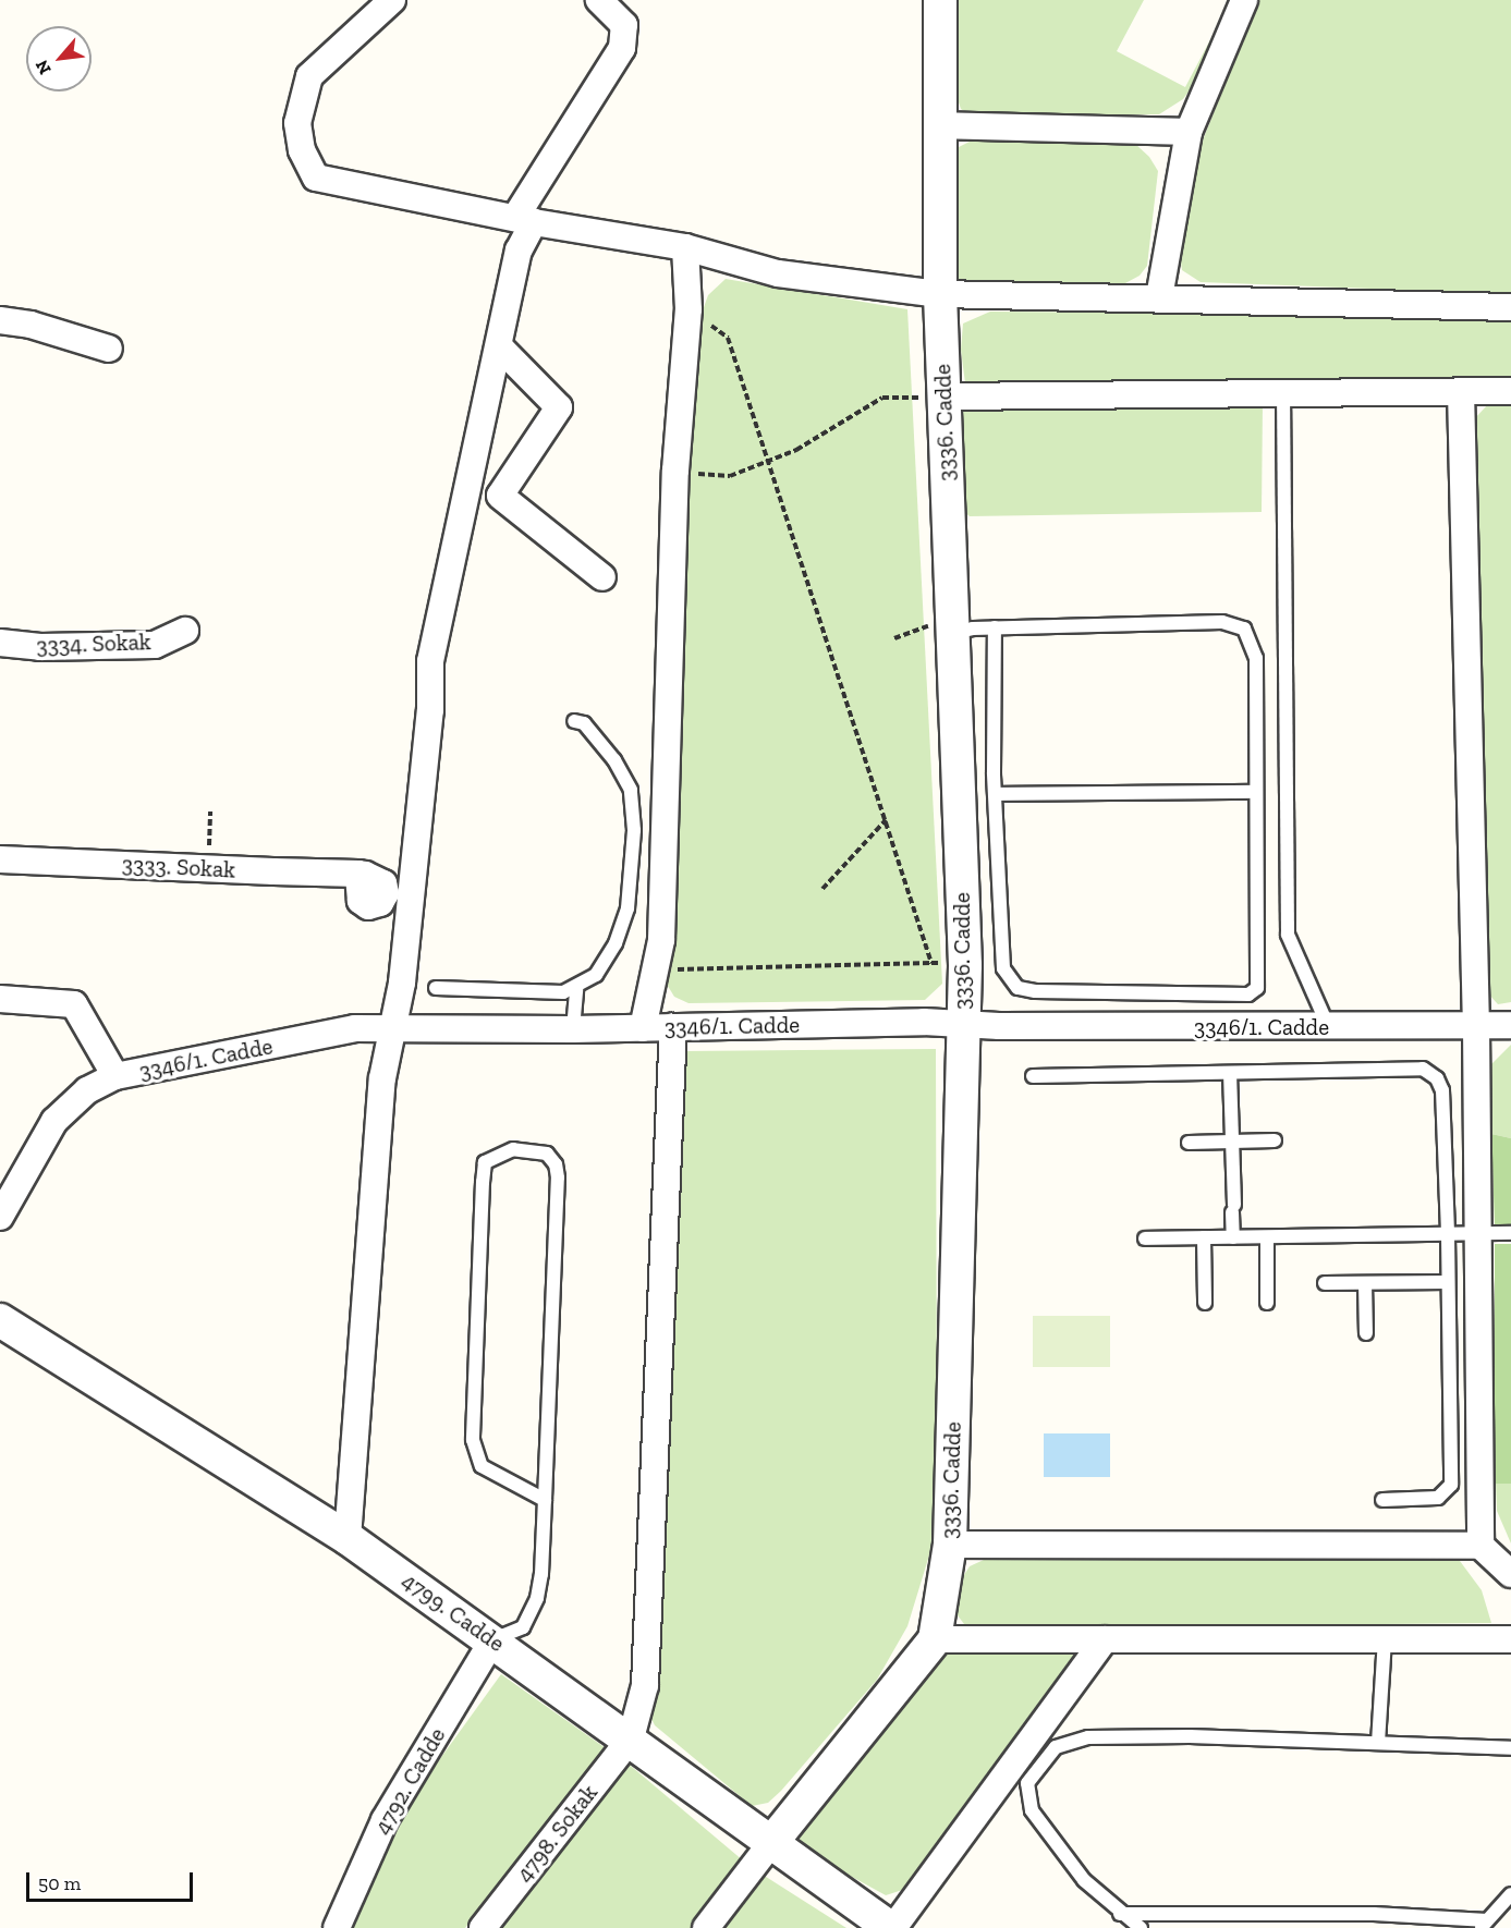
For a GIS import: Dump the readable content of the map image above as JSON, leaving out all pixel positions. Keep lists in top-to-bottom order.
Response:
{
  "streets": {
    "street": [
      "3336. Cadde",
      "3334. Sokak",
      "3333. Sokak",
      "3346/1. Cadde",
      "4799. Cadde",
      "4792. Cadde",
      "4798. Sokak"
    ]
  },
  "crossings": [
    ["3336. Cadde", "3346/1. Cadde"],
    ["3336. Cadde", "4799. Cadde"],
    ["4799. Cadde", "4792. Cadde"],
    ["4799. Cadde", "4798. Sokak"]
  ],
  "scale_bar": "50 m",
  "north": "bottom left"
}
